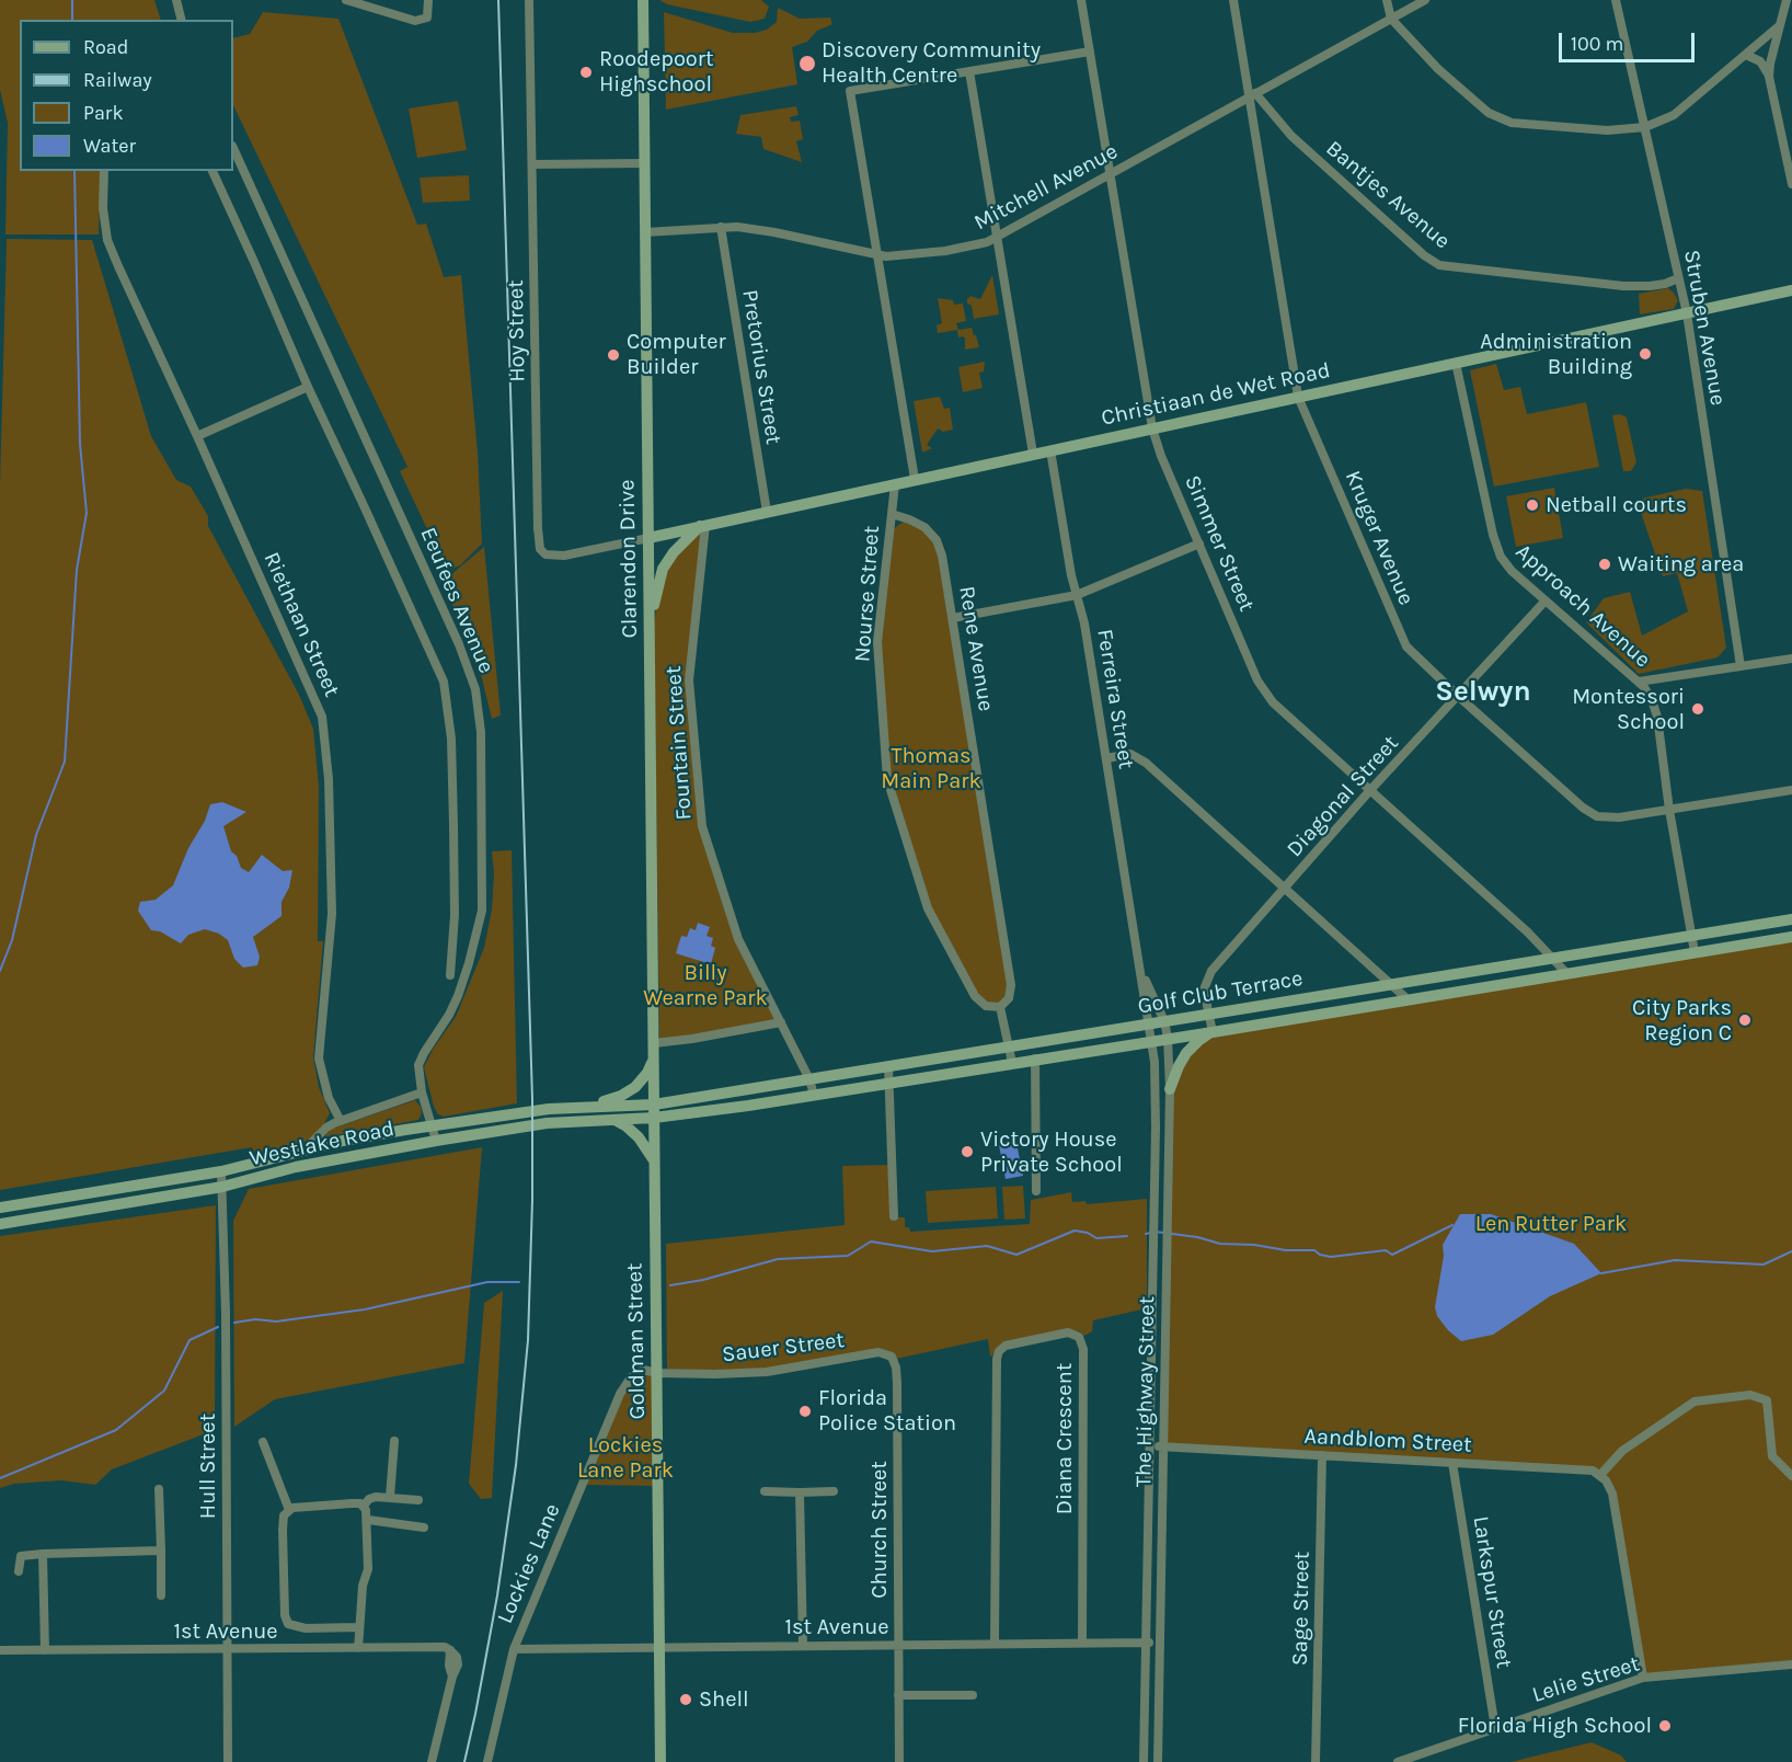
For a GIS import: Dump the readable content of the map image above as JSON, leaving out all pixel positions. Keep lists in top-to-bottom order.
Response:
{
  "streets": {
    "street": [
      "Mitchell Avenue",
      "Bantjes Avenue",
      "Struben Avenue",
      "Hoy Street",
      "Pretorius Street",
      "Christiaan de Wet Road",
      "Kruger Avenue",
      "Simmer Street",
      "Clarendon Drive",
      "Nourse Street",
      "Eeufees Avenue",
      "Approach Avenue",
      "Riethaan Street",
      "Rene Avenue",
      "Ferreira Street",
      "Fountain Street",
      "Diagonal Street",
      "Golf Club Terrace",
      "Westlake Road",
      "Goldman Street",
      "Sauer Street",
      "The Highway Street",
      "Diana Crescent",
      "Aandblom Street",
      "Hull Street",
      "Church Street",
      "Lockies Lane",
      "Larkspur Street",
      "Sage Street",
      "1st Avenue",
      "Lelie Street"
    ]
  },
  "crossings": [
    ["Mitchell Avenue", "Bantjes Avenue"],
    ["Mitchell Avenue", "Pretorius Street"],
    ["Mitchell Avenue", "Kruger Avenue"],
    ["Mitchell Avenue", "Simmer Street"],
    ["Mitchell Avenue", "Clarendon Drive"],
    ["Bantjes Avenue", "Struben Avenue"],
    ["Bantjes Avenue", "Kruger Avenue"],
    ["Struben Avenue", "Christiaan de Wet Road"],
    ["Hoy Street", "Christiaan de Wet Road"],
    ["Hoy Street", "Clarendon Drive"],
    ["Pretorius Street", "Christiaan de Wet Road"],
    ["Christiaan de Wet Road", "Kruger Avenue"],
    ["Christiaan de Wet Road", "Simmer Street"],
    ["Christiaan de Wet Road", "Clarendon Drive"],
    ["Christiaan de Wet Road", "Nourse Street"],
    ["Christiaan de Wet Road", "Approach Avenue"],
    ["Christiaan de Wet Road", "Ferreira Street"],
    ["Christiaan de Wet Road", "Fountain Street"],
    ["Kruger Avenue", "Approach Avenue"],
    ["Kruger Avenue", "Diagonal Street"],
    ["Simmer Street", "Diagonal Street"],
    ["Simmer Street", "Golf Club Terrace"],
    ["Clarendon Drive", "Golf Club Terrace"],
    ["Clarendon Drive", "Westlake Road"],
    ["Clarendon Drive", "Goldman Street"],
    ["Nourse Street", "Rene Avenue"],
    ["Eeufees Avenue", "Westlake Road"],
    ["Approach Avenue", "Diagonal Street"],
    ["Approach Avenue", "Golf Club Terrace"],
    ["Ferreira Street", "Golf Club Terrace"],
    ["Ferreira Street", "The Highway Street"],
    ["Fountain Street", "Golf Club Terrace"],
    ["Diagonal Street", "Golf Club Terrace"],
    ["Golf Club Terrace", "Westlake Road"],
    ["Golf Club Terrace", "Goldman Street"],
    ["Golf Club Terrace", "The Highway Street"],
    ["Westlake Road", "Goldman Street"],
    ["Westlake Road", "Hull Street"],
    ["Goldman Street", "Sauer Street"],
    ["Goldman Street", "Lockies Lane"],
    ["Goldman Street", "1st Avenue"],
    ["Sauer Street", "Church Street"],
    ["Sauer Street", "Lockies Lane"],
    ["The Highway Street", "Aandblom Street"],
    ["The Highway Street", "1st Avenue"],
    ["Diana Crescent", "1st Avenue"],
    ["Aandblom Street", "Larkspur Street"],
    ["Aandblom Street", "Sage Street"],
    ["Hull Street", "1st Avenue"],
    ["Church Street", "1st Avenue"],
    ["Lockies Lane", "1st Avenue"],
    ["Larkspur Street", "Lelie Street"]
  ],
  "districts": ["Selwyn"],
  "parks": [
    "Thomas Main Park",
    "Billy Wearne Park",
    "Len Rutter Park",
    "Lockies Lane Park"
  ],
  "places": [
    "Discovery Community Health Centre",
    "Roodepoort Highschool",
    "Administration Building",
    "Computer Builder",
    "Netball courts",
    "Waiting area",
    "Montessori School",
    "City Parks Region C",
    "Victory House Private School",
    "Florida Police Station",
    "Shell",
    "Florida High School"
  ],
  "legend": [
    "Road",
    "Railway",
    "Park",
    "Water"
  ],
  "scale_bar": "100 m"
}
